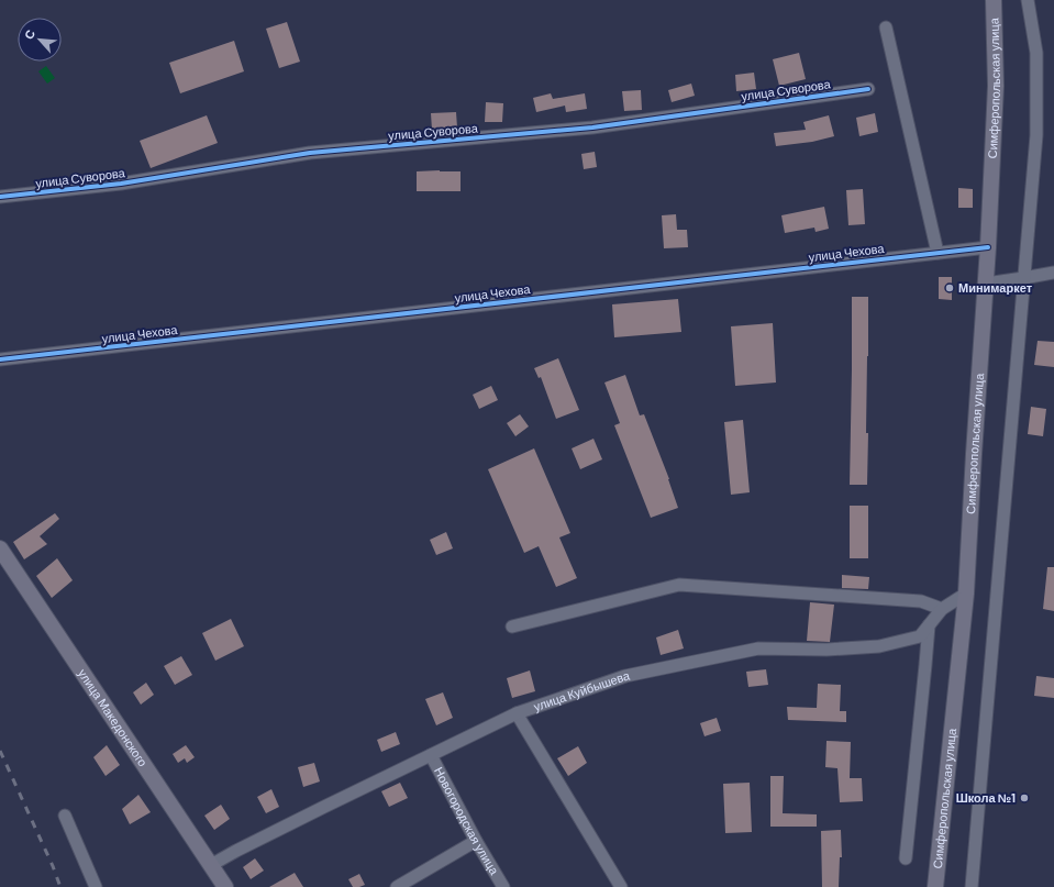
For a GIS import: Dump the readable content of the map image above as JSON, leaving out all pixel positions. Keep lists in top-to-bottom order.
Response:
{
  "streets": {
    "main road": ["Симферопольская улица", "улица Македонского"],
    "street": [
      "улица Суворова",
      "улица Чехова",
      "улица Куйбышева",
      "Новогородская улица"
    ]
  },
  "crossings": [
    ["Симферопольская улица", "улица Чехова"],
    ["Симферопольская улица", "улица Куйбышева"],
    ["улица Куйбышева", "улица Македонского"],
    ["улица Куйбышева", "Новогородская улица"]
  ],
  "places": ["Минимаркет", "Школа №1"],
  "north": "top left"
}
